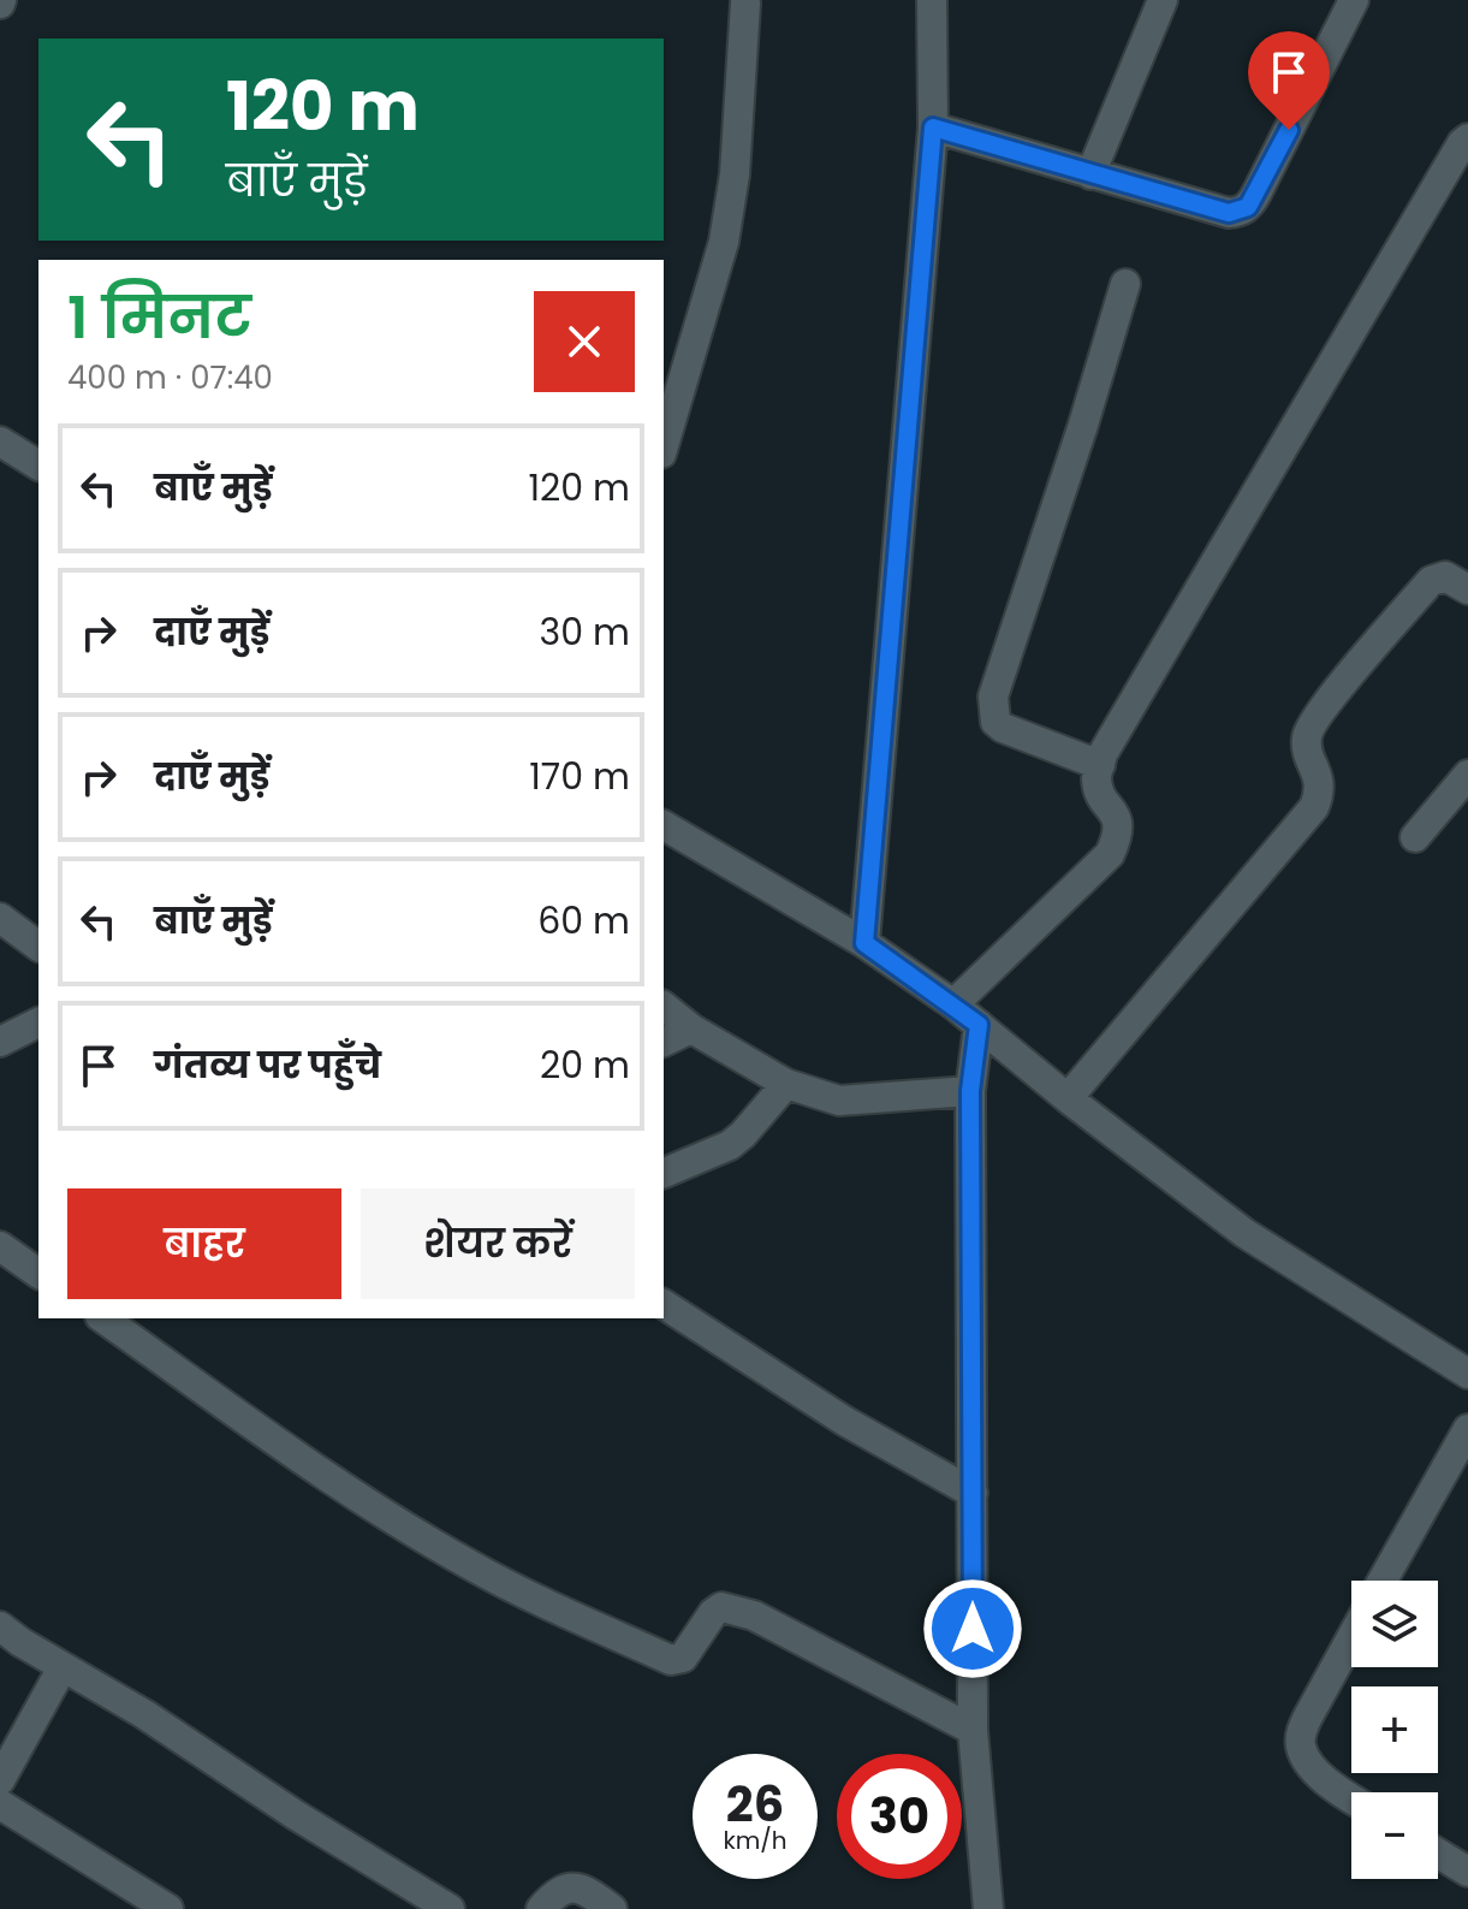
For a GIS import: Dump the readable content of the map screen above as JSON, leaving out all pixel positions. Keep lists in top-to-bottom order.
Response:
{
  "page": {
    "turn": ["120 m", "बाएँ मुड़ें"],
    "heading": ["1 मिनट", "400 m · 07:40"],
    "list": [
      {
        "name": "बाएँ मुड़ें",
        "value": "120 m"
      },
      {
        "name": "दाएँ मुड़ें",
        "value": "30 m"
      },
      {
        "name": "दाएँ मुड़ें",
        "value": "170 m"
      },
      {
        "name": "बाएँ मुड़ें",
        "value": "60 m"
      },
      {
        "name": "गंतव्य पर पहुँचे",
        "value": "20 m"
      }
    ],
    "buttons": ["बाहर", "शेयर करें"],
    "map_buttons": ["+", "−"],
    "speed": "26 km/h",
    "limit": "30"
  }
}
